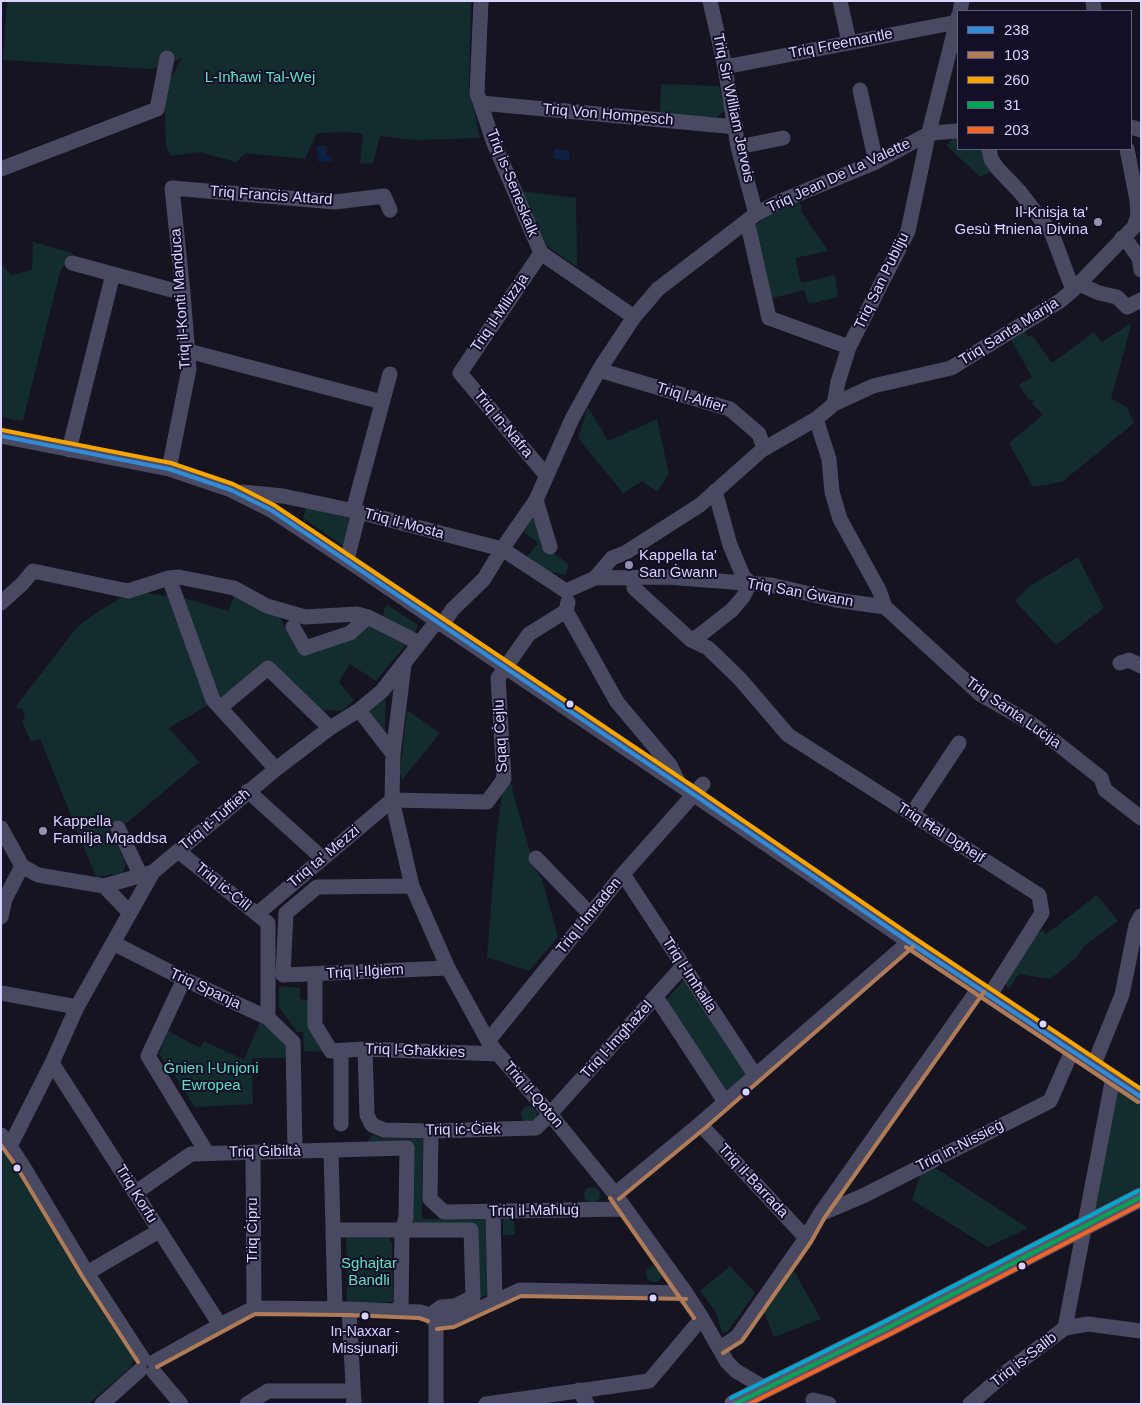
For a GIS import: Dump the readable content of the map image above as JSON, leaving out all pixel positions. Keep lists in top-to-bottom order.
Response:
{
  "streets": {
    "street": [
      "Triq Freemantle",
      "Triq Sir William Jervois",
      "Triq Von Hompesch",
      "Triq Jean De La Valette",
      "Triq is-Seneskalk",
      "Triq Francis Attard",
      "Triq San Publiju",
      "Triq il-Konti Manduca",
      "Triq il-Milizzja",
      "Triq Santa Marija",
      "Triq l-Alfier",
      "Triq in-Nafra",
      "Triq il-Mosta",
      "Triq San Ġwann",
      "Triq Santa Luċija",
      "Sqaq Ċejlu",
      "Triq it-Tuffieħ",
      "Triq Ħal Dgħejf",
      "Triq ta' Mezzi",
      "Triq iċ-Ċilì",
      "Triq l-Imraden",
      "Triq l-Ilġiem",
      "Triq l-Imħalla",
      "Triq Spanja",
      "Triq l-Imgħażel",
      "Triq l-Għakkies",
      "Triq il-Qoton",
      "Triq iċ-Ċiek",
      "Triq in-Nissieġ",
      "Triq Ġibiltà",
      "Triq il-Barrada",
      "Triq Korfu",
      "Triq il-Maħluġ",
      "Triq Ċipru",
      "Triq is-Salib"
    ]
  },
  "crossings": [
    ["Triq Freemantle", "Triq Sir William Jervois"],
    ["Triq Sir William Jervois", "Triq Von Hompesch"],
    ["Triq Sir William Jervois", "Triq Jean De La Valette"],
    ["Triq Sir William Jervois", "Triq San Publiju"],
    ["Triq Von Hompesch", "Triq is-Seneskalk"],
    ["Triq Jean De La Valette", "Triq is-Seneskalk"],
    ["Triq Jean De La Valette", "Triq San Publiju"],
    ["Triq Jean De La Valette", "Triq l-Alfier"],
    ["Triq Jean De La Valette", "Triq in-Nafra"],
    ["Triq Jean De La Valette", "Triq il-Mosta"],
    ["Triq Jean De La Valette", "Triq it-Tuffieħ"],
    ["Triq is-Seneskalk", "Triq il-Milizzja"],
    ["Triq Francis Attard", "Triq il-Konti Manduca"],
    ["Triq San Publiju", "Triq Santa Marija"],
    ["Triq il-Milizzja", "Triq in-Nafra"],
    ["Triq San Ġwann", "Triq Santa Luċija"],
    ["Triq San Ġwann", "Triq Ħal Dgħejf"],
    ["Sqaq Ċejlu", "Triq ta' Mezzi"],
    ["Sqaq Ċejlu", "Triq il-Qoton"],
    ["Triq it-Tuffieħ", "Triq iċ-Ċilì"],
    ["Triq it-Tuffieħ", "Triq Spanja"],
    ["Triq it-Tuffieħ", "Triq il-Qoton"],
    ["Triq it-Tuffieħ", "Triq Korfu"],
    ["Triq Ħal Dgħejf", "Triq il-Qoton"],
    ["Triq Ħal Dgħejf", "Triq in-Nissieġ"],
    ["Triq Ħal Dgħejf", "Triq il-Barrada"],
    ["Triq ta' Mezzi", "Triq iċ-Ċilì"],
    ["Triq ta' Mezzi", "Triq il-Qoton"],
    ["Triq l-Imraden", "Triq l-Imħalla"],
    ["Triq l-Imraden", "Triq il-Qoton"],
    ["Triq l-Ilġiem", "Triq il-Qoton"],
    ["Triq l-Imħalla", "Triq l-Imgħażel"],
    ["Triq Spanja", "Triq Ġibiltà"],
    ["Triq l-Imgħażel", "Triq il-Qoton"],
    ["Triq l-Imgħażel", "Triq iċ-Ċiek"],
    ["Triq l-Għakkies", "Triq il-Qoton"],
    ["Triq l-Għakkies", "Triq iċ-Ċiek"],
    ["Triq il-Qoton", "Triq iċ-Ċiek"],
    ["Triq il-Qoton", "Triq il-Maħluġ"],
    ["Triq iċ-Ċiek", "Triq il-Maħluġ"],
    ["Triq Ġibiltà", "Triq Korfu"],
    ["Triq Ġibiltà", "Triq Ċipru"]
  ],
  "parks": ["L-Inħawi Tal-Wej", "Ġnien l-Unjoni Ewropea", "Sghajtar Bandli"],
  "places": [
    "Il-Knisja ta' Gesù Ħniena Divina",
    "Kappella ta' San Ġwann",
    "Kappella Familja Mqaddsa",
    "In-Naxxar - Missjunarji"
  ],
  "lines": [
    "transit line 260",
    "transit line 238",
    "transit line 103",
    "transit line 31",
    "transit line 203"
  ],
  "legend": [
    "238",
    "103",
    "260",
    "31",
    "203"
  ]
}
